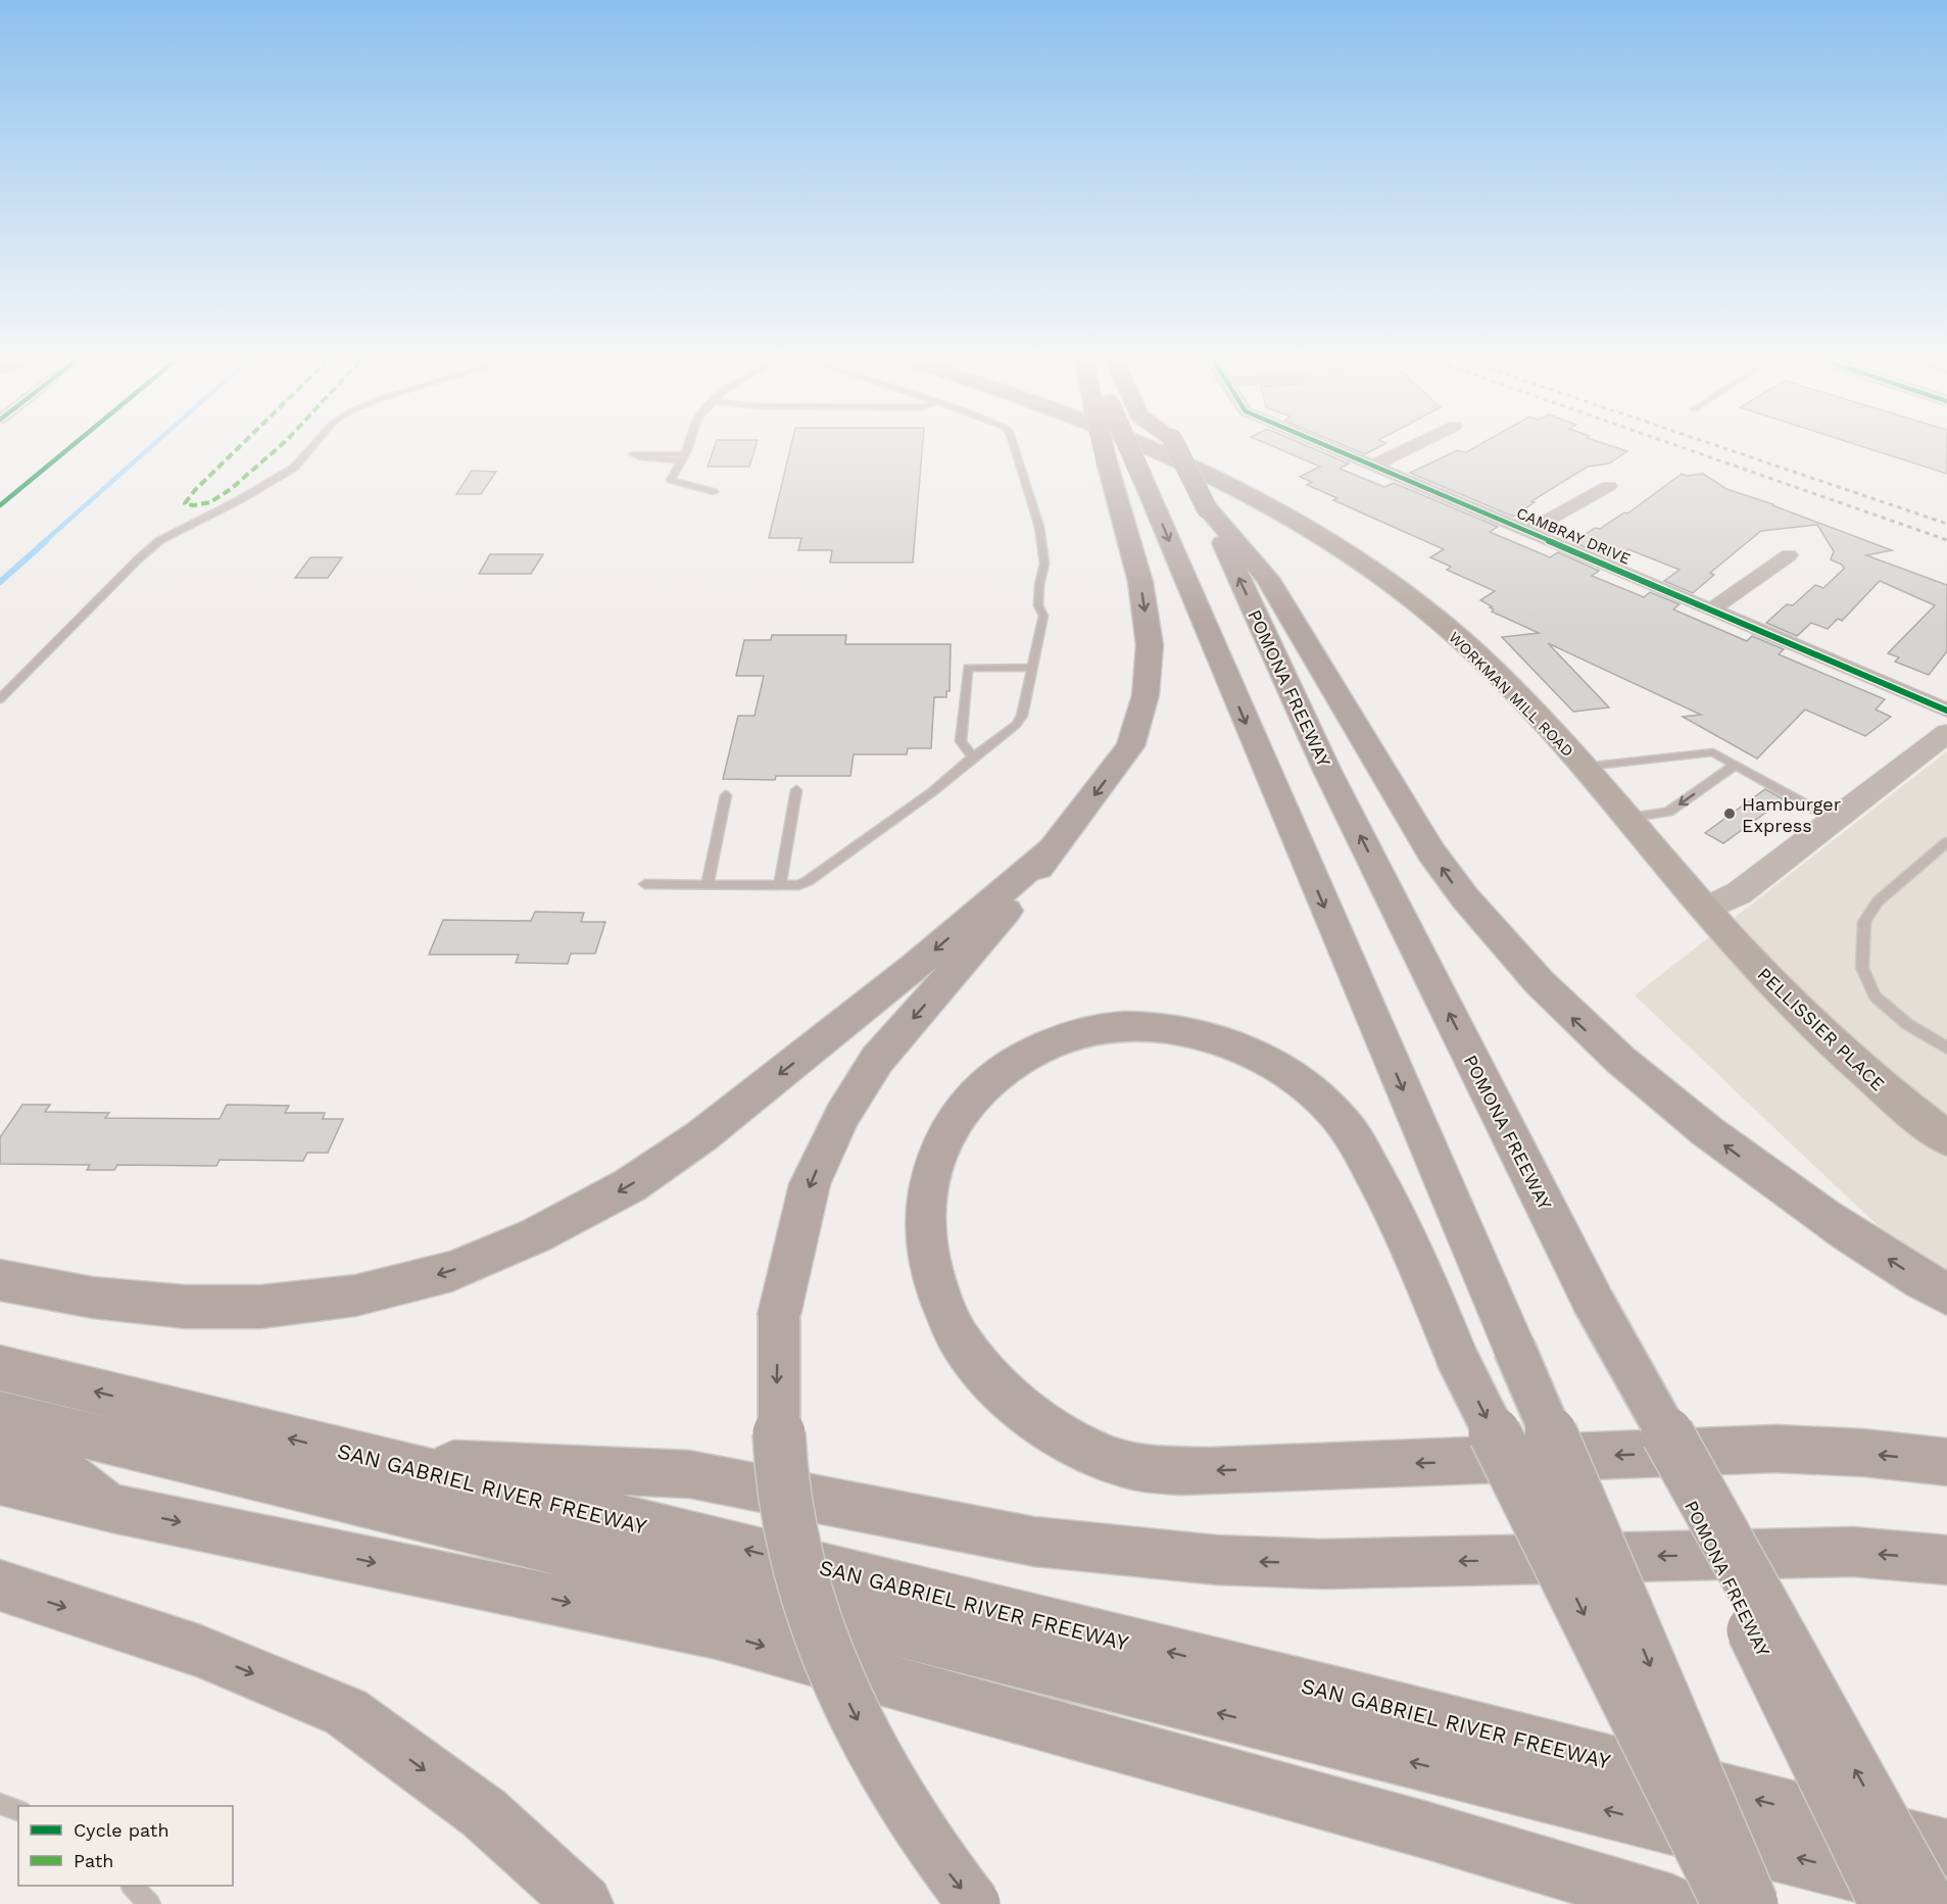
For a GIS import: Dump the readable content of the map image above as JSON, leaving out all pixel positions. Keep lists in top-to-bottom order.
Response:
{
  "streets": {
    "highway": ["POMONA FREEWAY", "SAN GABRIEL RIVER FREEWAY"],
    "main road": ["WORKMAN MILL ROAD", "PELLISSIER PLACE"],
    "street": ["CAMBRAY DRIVE"]
  },
  "crossings": [
    ["WORKMAN MILL ROAD", "PELLISSIER PLACE"]
  ],
  "places": ["Hamburger Express"],
  "legend": ["Cycle path", "Path"]
}
